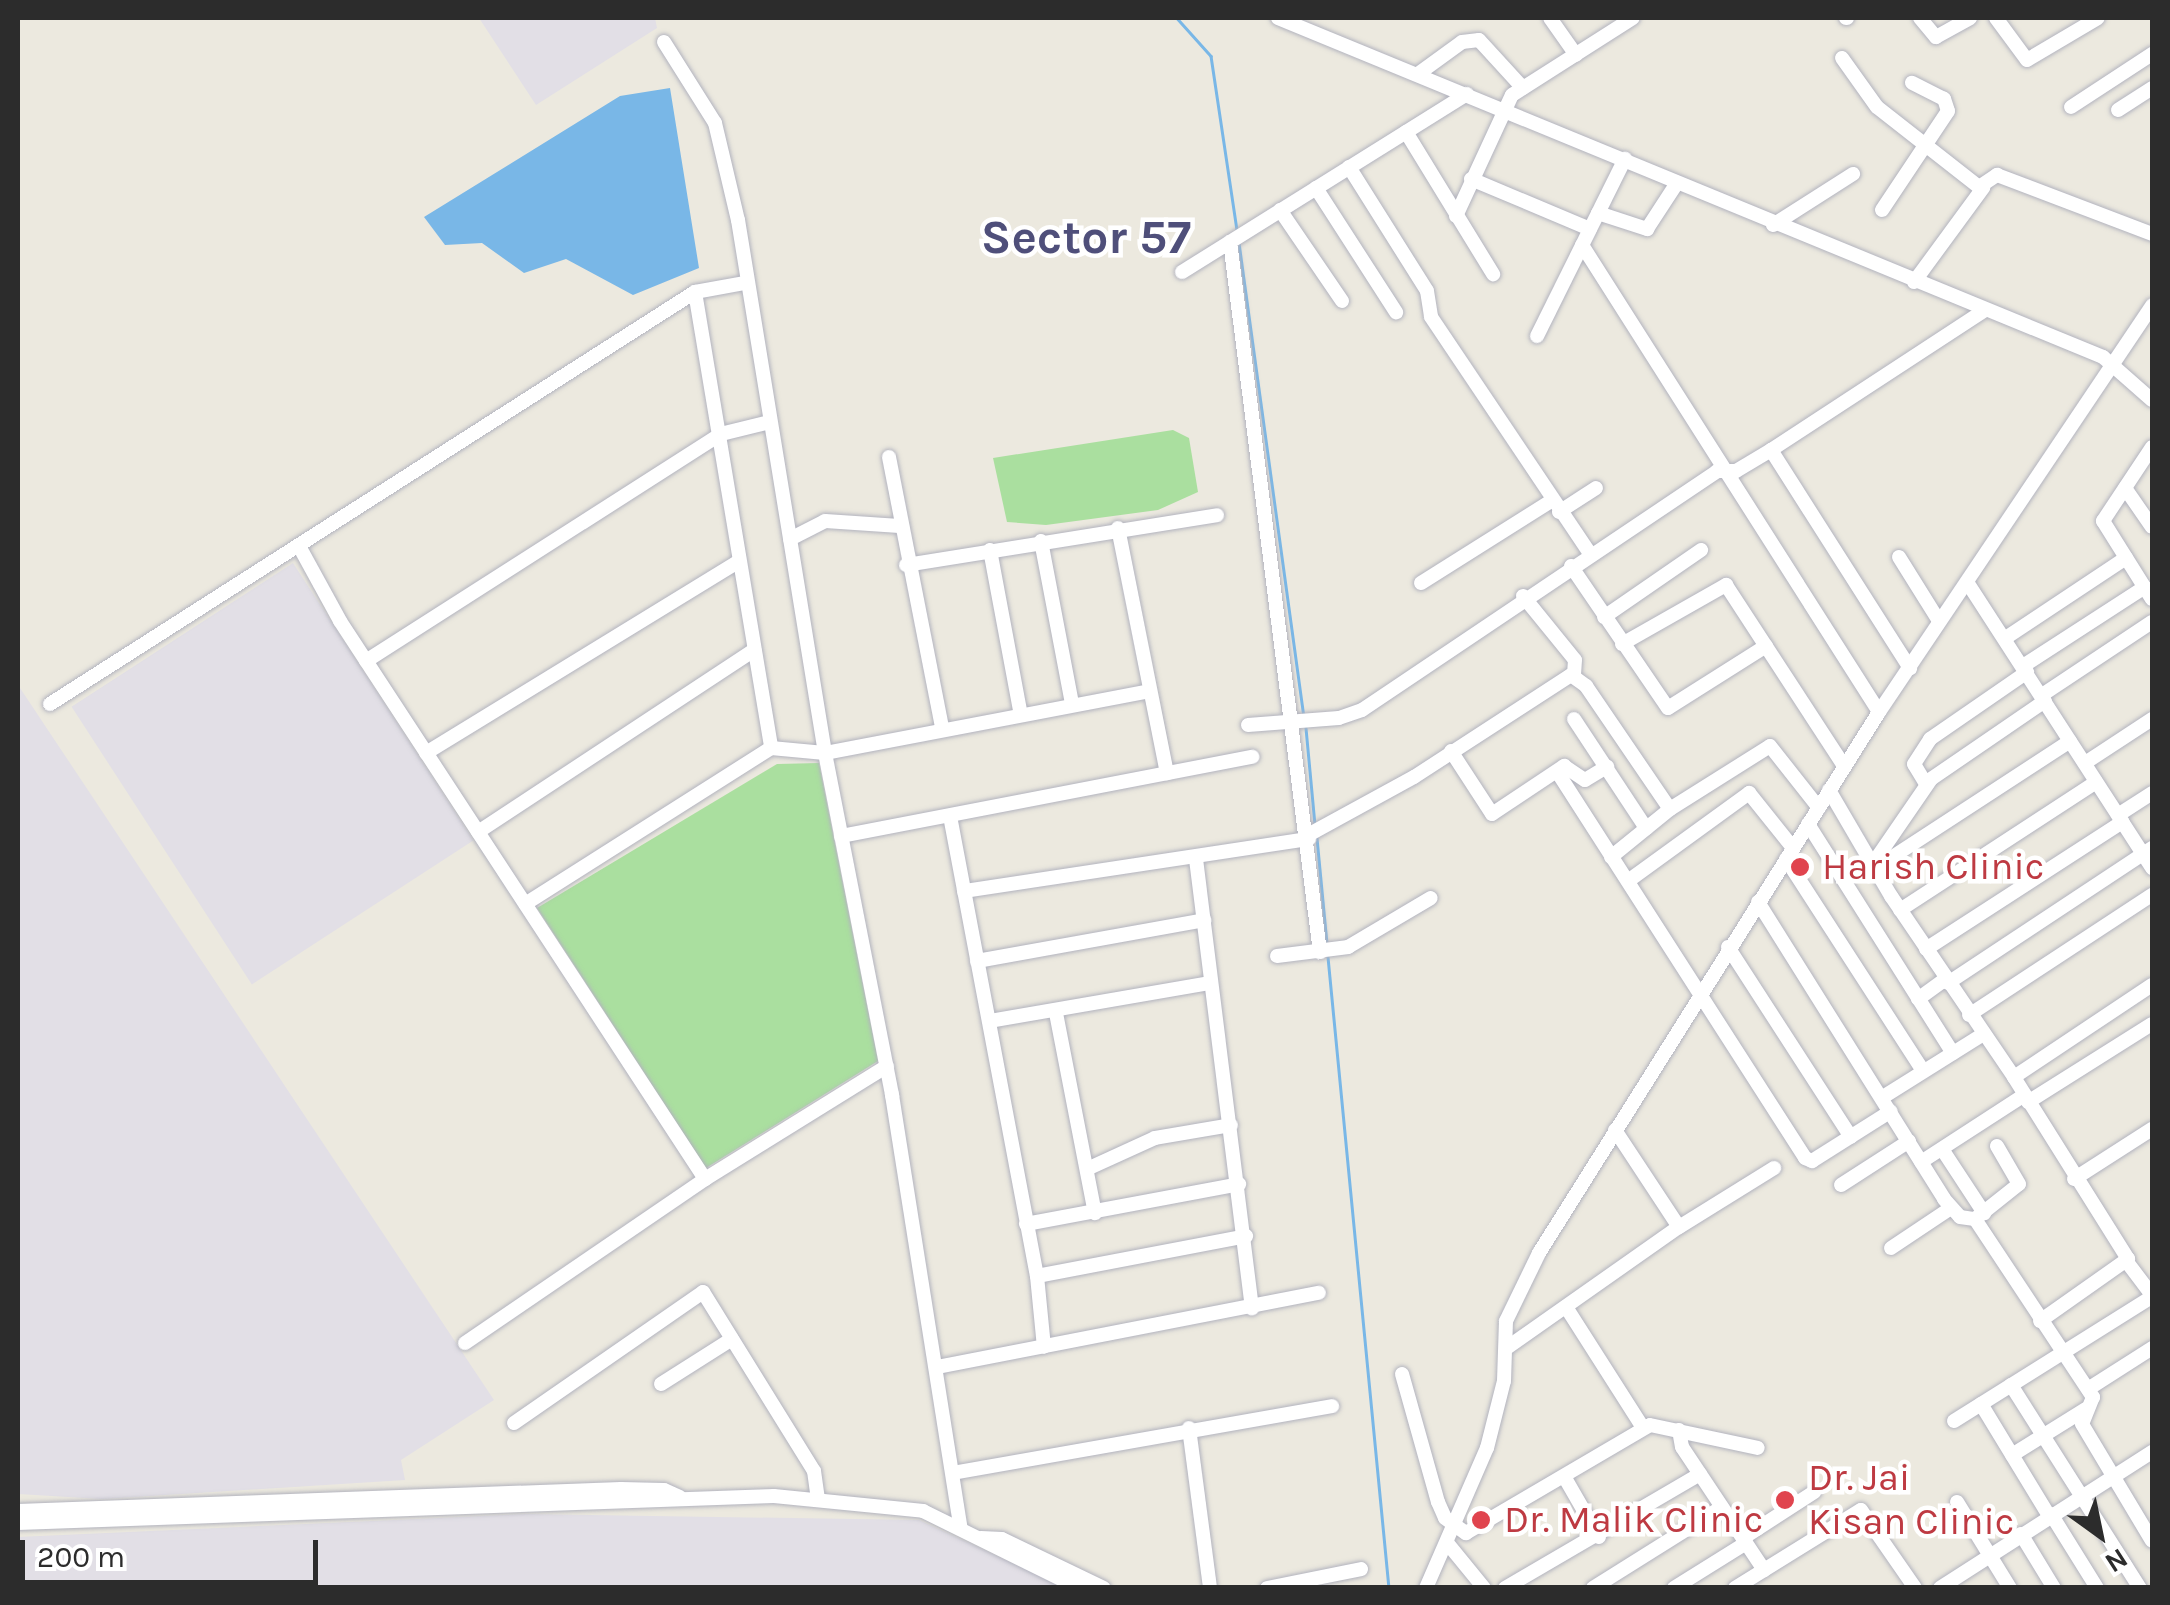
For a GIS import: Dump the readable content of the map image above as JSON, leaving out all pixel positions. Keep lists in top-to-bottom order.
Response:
{
  "districts": ["Sector 57"],
  "places": ["Harish Clinic", "Dr. Jai Kisan Clinic", "Dr. Malik Clinic"],
  "scale_bar": "200 m",
  "north": "bottom right"
}
